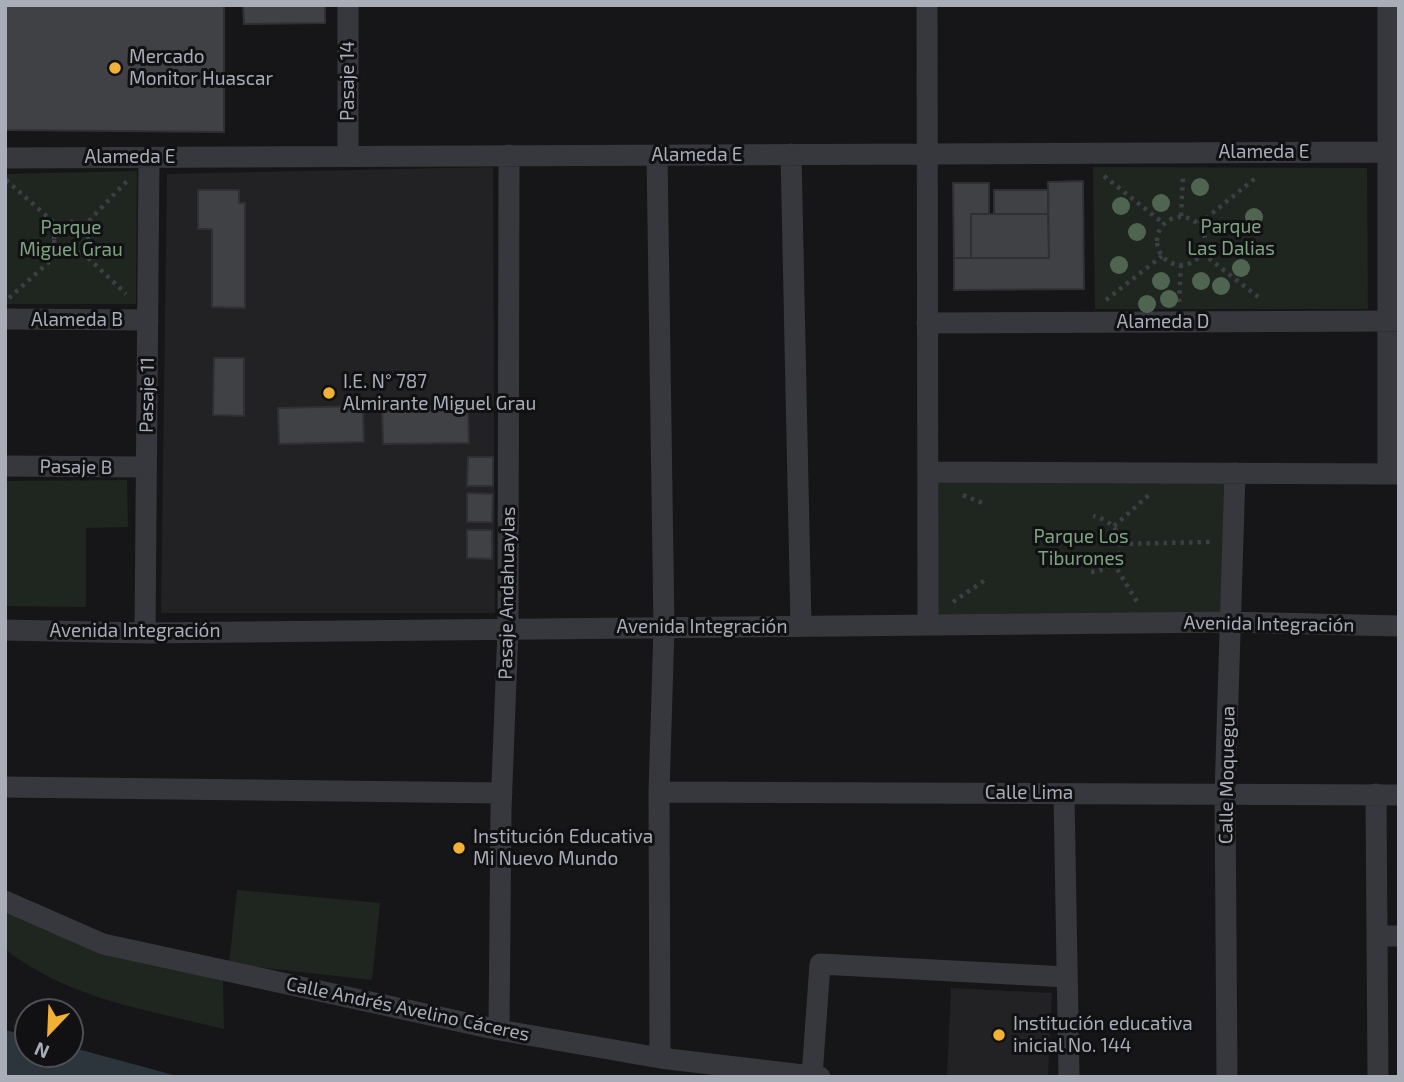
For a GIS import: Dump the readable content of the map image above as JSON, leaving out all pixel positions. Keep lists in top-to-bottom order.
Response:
{
  "streets": {
    "street": [
      "Pasaje 14",
      "Alameda E",
      "Alameda B",
      "Alameda D",
      "Pasaje 11",
      "Pasaje B",
      "Pasaje Andahuaylas",
      "Avenida Integración",
      "Calle Moquegua",
      "Calle Lima",
      "Calle Andrés Avelino Cáceres"
    ]
  },
  "crossings": [
    ["Pasaje 14", "Alameda E"],
    ["Alameda E", "Pasaje 11"],
    ["Alameda E", "Pasaje Andahuaylas"],
    ["Alameda B", "Pasaje 11"],
    ["Pasaje 11", "Pasaje B"],
    ["Pasaje 11", "Avenida Integración"],
    ["Pasaje Andahuaylas", "Avenida Integración"],
    ["Pasaje Andahuaylas", "Calle Andrés Avelino Cáceres"],
    ["Avenida Integración", "Calle Moquegua"],
    ["Calle Moquegua", "Calle Lima"]
  ],
  "parks": ["Parque Las Dalias", "Parque Miguel Grau", "Parque Los Tiburones"],
  "places": [
    "Mercado Monitor Huascar",
    "I.E. N° 787 Almirante Miguel Grau",
    "Institución Educativa Mi Nuevo Mundo",
    "Institución educativa inicial No. 144"
  ],
  "north": "bottom left"
}
